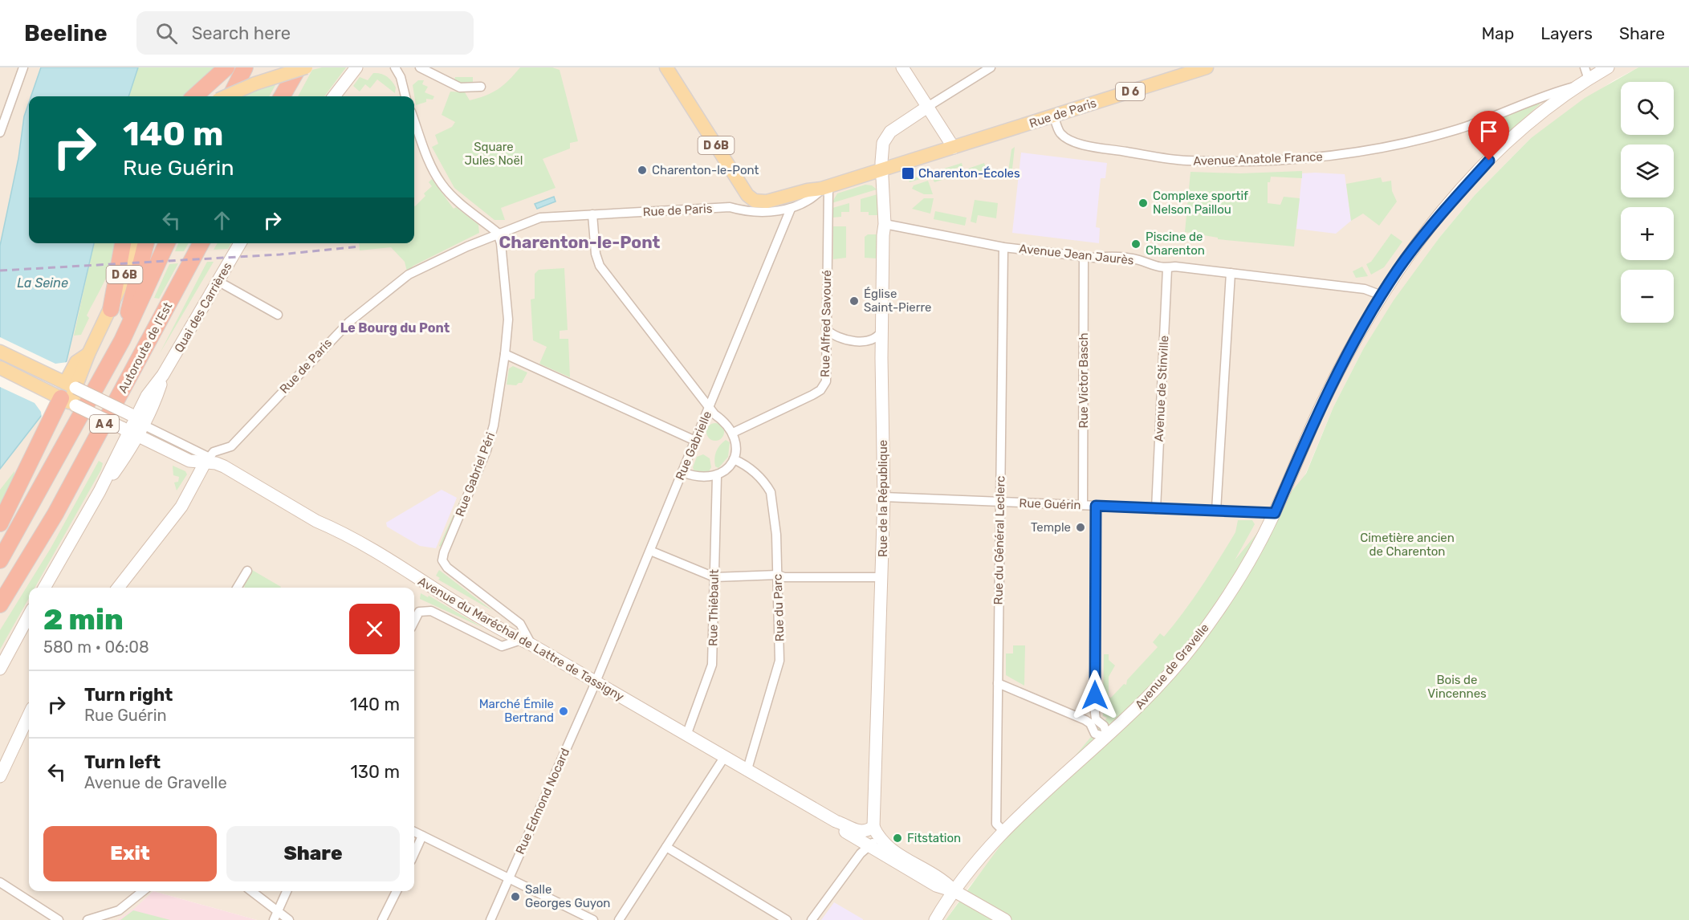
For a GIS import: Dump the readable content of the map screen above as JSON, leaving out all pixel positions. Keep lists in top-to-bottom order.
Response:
{
  "streets": {
    "highway": ["Autoroute de l’Est", "A 4"],
    "main road": [
      "D 6",
      "Rue de Paris",
      "D 6B",
      "Quai des Carrières",
      "Rue de la République",
      "Avenue du Maréchal de Lattre de Tassigny",
      "Avenue de Gravelle"
    ],
    "street": [
      "Avenue Anatole France",
      "Avenue Jean Jaurès",
      "Rue Alfred Savouré",
      "Rue Victor Basch",
      "Avenue de Stinville",
      "Rue Gabrielle",
      "Rue Gabriel Péri",
      "Rue Guérin",
      "Rue du Général Leclerc",
      "Rue Thiébault",
      "Rue du Parc",
      "Rue Edmond Nocard"
    ]
  },
  "crossings": [
    ["Rue de Paris", "D 6B"],
    ["Rue de Paris", "Avenue Anatole France"],
    ["Rue de Paris", "Rue Alfred Savouré"],
    ["Rue de Paris", "Rue Gabrielle"],
    ["Rue de Paris", "Rue Gabriel Péri"],
    ["Rue de Paris", "Rue de la République"],
    ["Rue de Paris", "Avenue du Maréchal de Lattre de Tassigny"],
    ["D 6B", "Rue Alfred Savouré"],
    ["Avenue Anatole France", "Avenue de Gravelle"],
    ["Avenue Jean Jaurès", "Rue Victor Basch"],
    ["Avenue Jean Jaurès", "Avenue de Stinville"],
    ["Avenue Jean Jaurès", "Rue de la République"],
    ["Avenue Jean Jaurès", "Rue du Général Leclerc"],
    ["Avenue Jean Jaurès", "Avenue de Gravelle"],
    ["Quai des Carrières", "Avenue du Maréchal de Lattre de Tassigny"],
    ["Rue Victor Basch", "Rue Guérin"],
    ["Avenue de Stinville", "Rue Guérin"],
    ["Rue Gabrielle", "Avenue du Maréchal de Lattre de Tassigny"],
    ["Rue Gabrielle", "Rue Edmond Nocard"],
    ["Rue Gabriel Péri", "Avenue du Maréchal de Lattre de Tassigny"],
    ["Rue de la République", "Rue Guérin"],
    ["Rue de la République", "Avenue du Maréchal de Lattre de Tassigny"],
    ["Rue Guérin", "Rue du Général Leclerc"],
    ["Rue Guérin", "Avenue de Gravelle"],
    ["Rue du Général Leclerc", "Avenue de Gravelle"],
    ["Rue Thiébault", "Avenue du Maréchal de Lattre de Tassigny"],
    ["Rue du Parc", "Avenue du Maréchal de Lattre de Tassigny"],
    ["Avenue du Maréchal de Lattre de Tassigny", "Avenue de Gravelle"],
    ["Avenue du Maréchal de Lattre de Tassigny", "Rue Edmond Nocard"]
  ],
  "districts": ["Charenton-le-Pont", "Le Bourg du Pont"],
  "water": ["La Seine"],
  "parks": ["Square Jules Noël", "Cimetière ancien de Charenton", "Bois de Vincennes"],
  "places": {
    "other": [
      "Charenton-le-Pont",
      "Complexe sportif Nelson Paillou",
      "Piscine de Charenton",
      "Église Saint-Pierre",
      "Temple",
      "Marché Émile Bertrand",
      "Fitstation",
      "Salle Georges Guyon"
    ],
    "transit": ["Charenton-Écoles"]
  },
  "page": {
    "header": "Beeline",
    "search": "Search here",
    "nav": ["Map", "Layers", "Share"],
    "map_buttons": ["+", "−"],
    "turn": ["140 m", "Rue Guérin"],
    "heading": ["2 min", "580 m · 06:08"],
    "list": [
      {
        "name": "Turn right",
        "note": "Rue Guérin",
        "value": "140 m"
      },
      {
        "name": "Turn left",
        "note": "Avenue de Gravelle",
        "value": "130 m"
      }
    ],
    "buttons": ["Exit", "Share"]
  }
}
